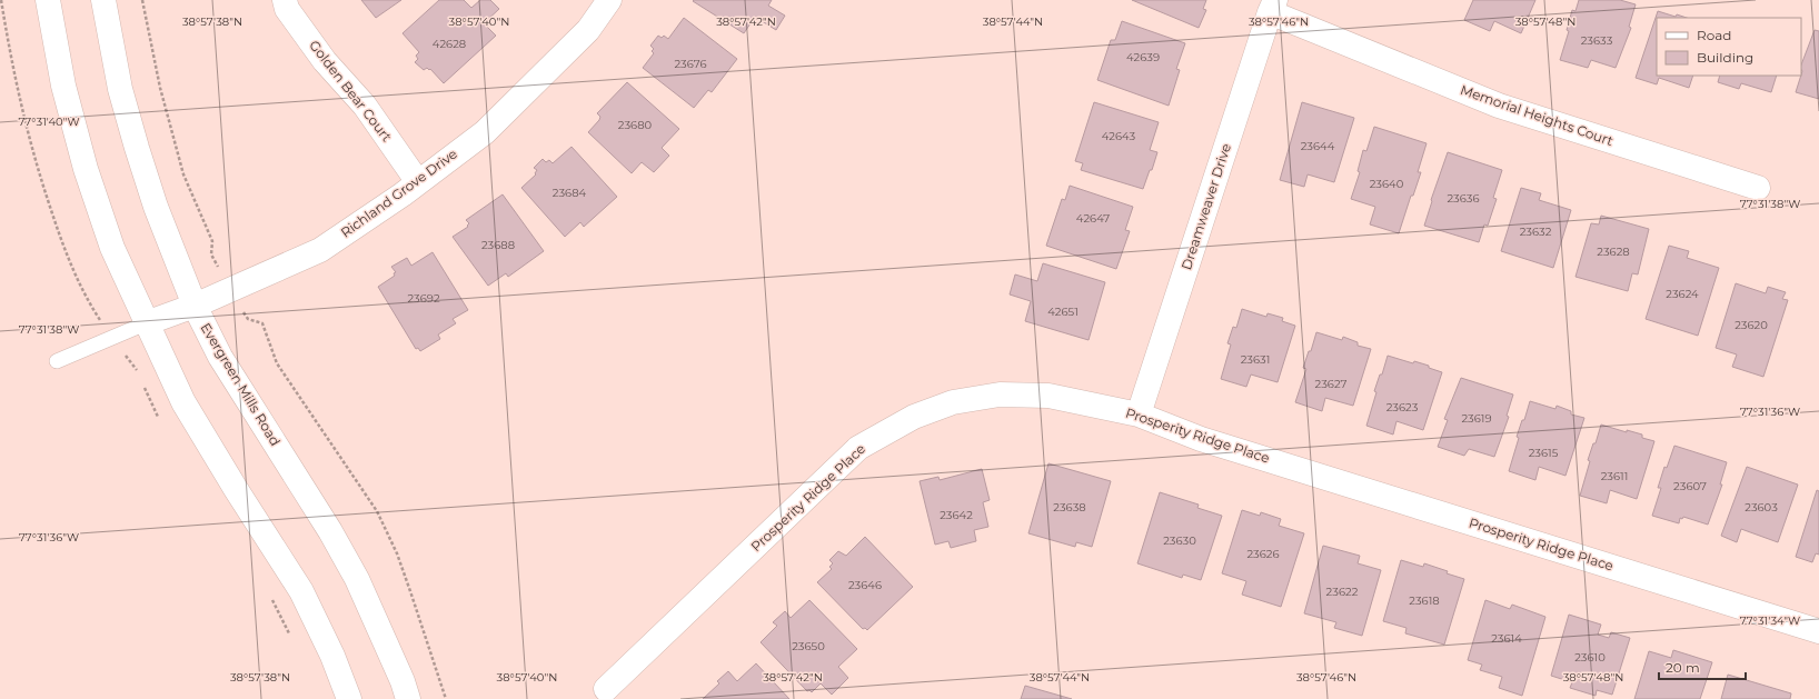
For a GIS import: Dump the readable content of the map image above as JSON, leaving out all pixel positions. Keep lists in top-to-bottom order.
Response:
{
  "streets": {
    "street": [
      "Golden Bear Court",
      "Memorial Heights Court",
      "Richland Grove Drive",
      "Dreamweaver Drive",
      "Evergreen Mills Road",
      "Prosperity Ridge Place"
    ]
  },
  "crossings": [
    ["Golden Bear Court", "Richland Grove Drive"],
    ["Memorial Heights Court", "Dreamweaver Drive"],
    ["Richland Grove Drive", "Evergreen Mills Road"],
    ["Dreamweaver Drive", "Prosperity Ridge Place"]
  ],
  "house_numbers": [
    "23633",
    "42628",
    "42639",
    "23676",
    "23680",
    "42643",
    "23644",
    "23640",
    "23684",
    "23636",
    "42647",
    "23632",
    "23688",
    "23628",
    "23624",
    "23692",
    "42651",
    "23620",
    "23631",
    "23627",
    "23623",
    "23619",
    "23615",
    "23611",
    "23607",
    "23638",
    "23603",
    "23642",
    "23630",
    "23626",
    "23646",
    "23622",
    "23618",
    "23614",
    "23650",
    "23610"
  ],
  "legend": ["Road", "Building"],
  "scale_bar": "20 m",
  "coordinates": [
    "38°57'38\"N",
    "38°57'40\"N",
    "38°57'42\"N",
    "38°57'44\"N",
    "38°57'46\"N",
    "38°57'48\"N",
    "77°31'40\"W",
    "77°31'38\"W",
    "77°31'36\"W",
    "77°31'34\"W"
  ]
}
